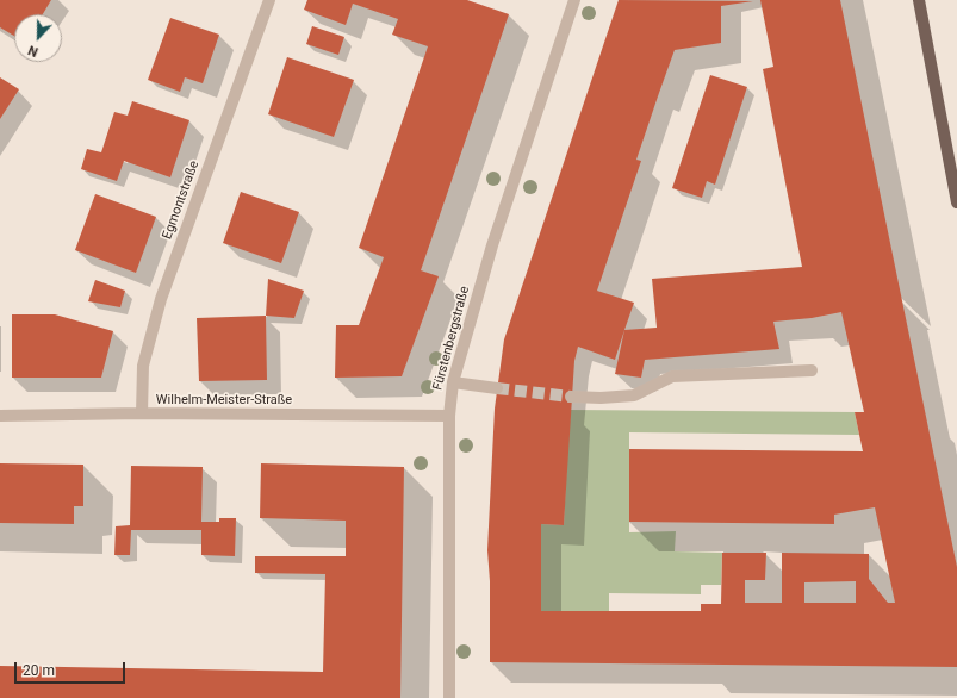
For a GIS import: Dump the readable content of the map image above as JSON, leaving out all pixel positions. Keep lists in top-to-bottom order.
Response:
{
  "streets": {
    "street": ["Egmontstraße", "Fürstenbergstraße", "Wilhelm-Meister-Straße"]
  },
  "crossings": [
    ["Egmontstraße", "Wilhelm-Meister-Straße"],
    ["Fürstenbergstraße", "Wilhelm-Meister-Straße"]
  ],
  "scale_bar": "20 m",
  "north": "bottom"
}
